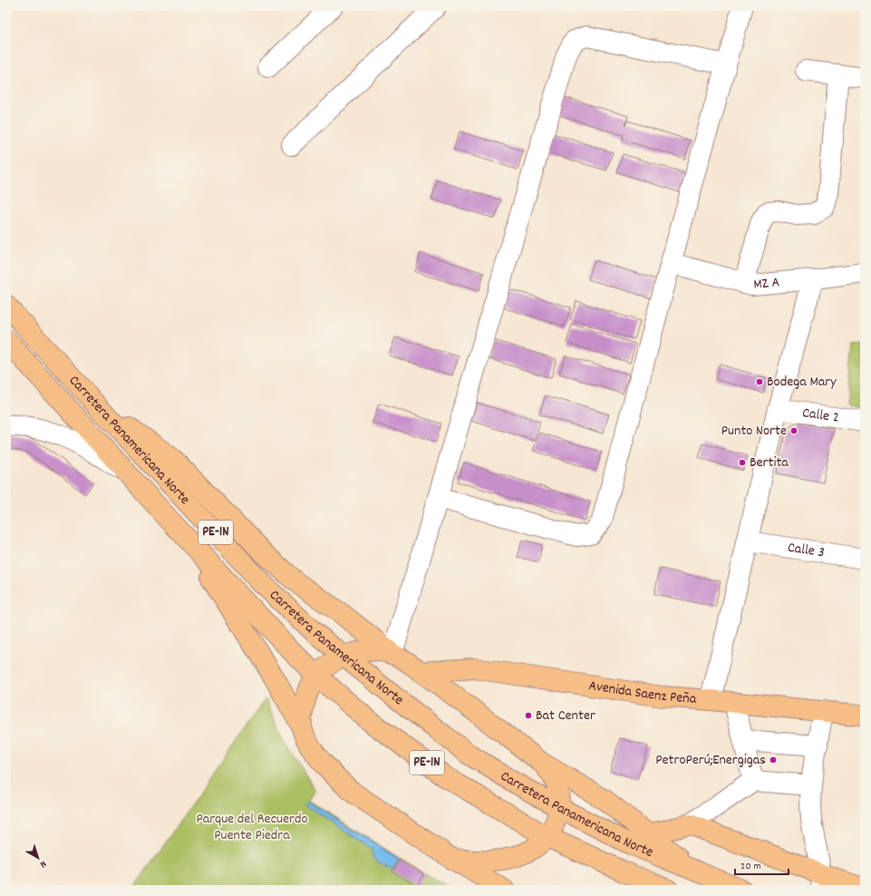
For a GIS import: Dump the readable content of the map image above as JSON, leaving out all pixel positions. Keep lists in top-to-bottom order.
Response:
{
  "streets": {
    "main road": ["Carretera Panamericana Norte", "PE-1N", "Avenida Saenz Peña"],
    "street": ["MZ A", "Calle 2", "Calle 3"]
  },
  "parks": ["Parque del Recuerdo Puente Piedra"],
  "places": [
    "Bodega Mary",
    "Punto Norte",
    "Bertita",
    "Bat Center",
    "PetroPerú;Energigas"
  ],
  "scale_bar": "20 m",
  "north": "bottom right"
}
